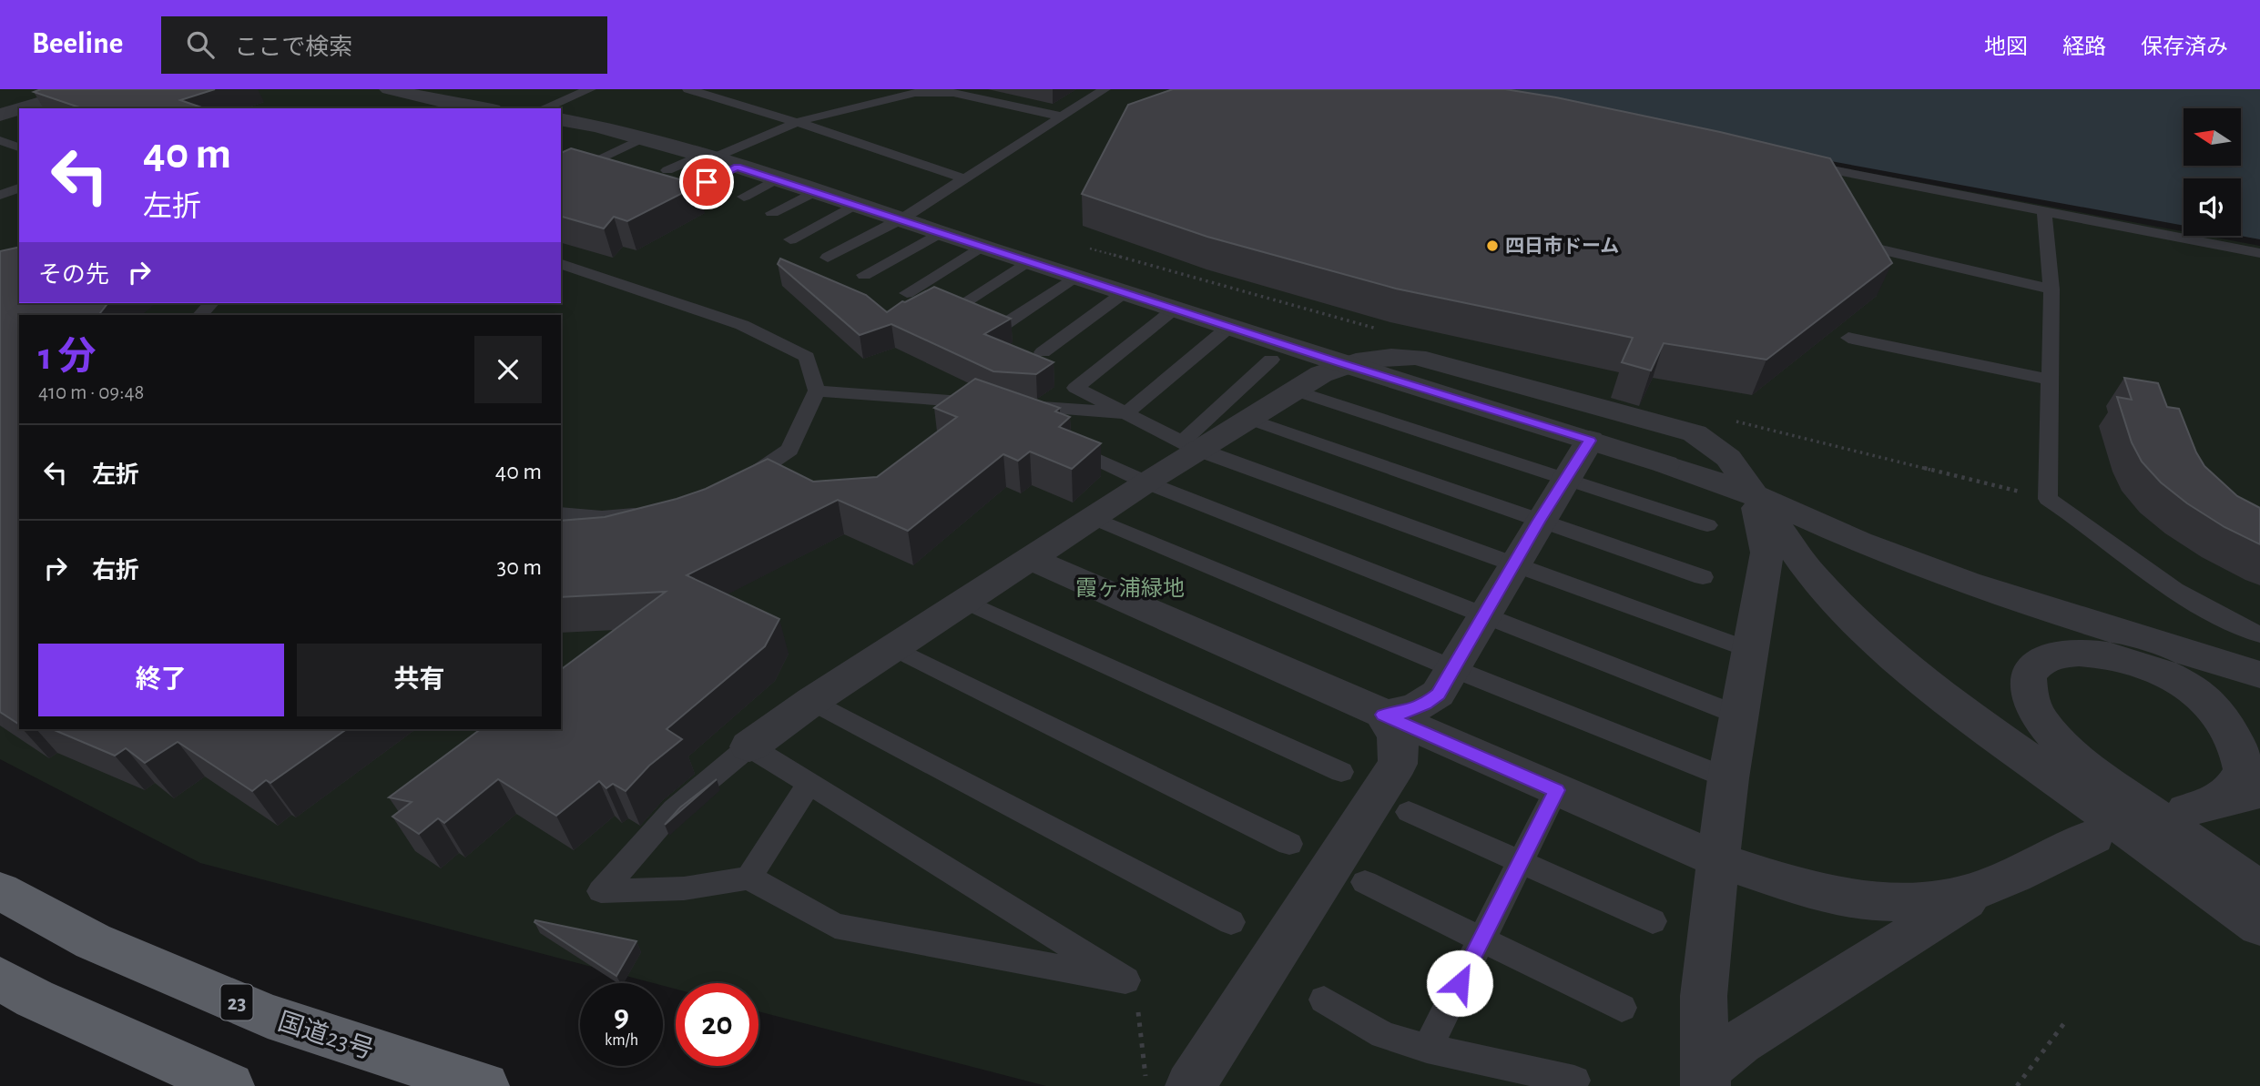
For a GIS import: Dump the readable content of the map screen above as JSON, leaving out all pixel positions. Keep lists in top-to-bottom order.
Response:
{
  "streets": {
    "highway": ["23", "国道23号"]
  },
  "parks": ["霞ヶ浦緑地"],
  "places": ["四日市ドーム"],
  "north": "left",
  "page": {
    "header": "Beeline",
    "search": "ここで検索",
    "nav": ["地図", "経路", "保存済み"],
    "turn": ["40 m", "左折"],
    "then": "その先",
    "heading": ["1 分", "410 m · 09:48"],
    "list": [
      {
        "name": "左折",
        "value": "40 m"
      },
      {
        "name": "右折",
        "value": "30 m"
      }
    ],
    "buttons": ["終了", "共有"],
    "speed": "9 km/h",
    "limit": "20"
  }
}
